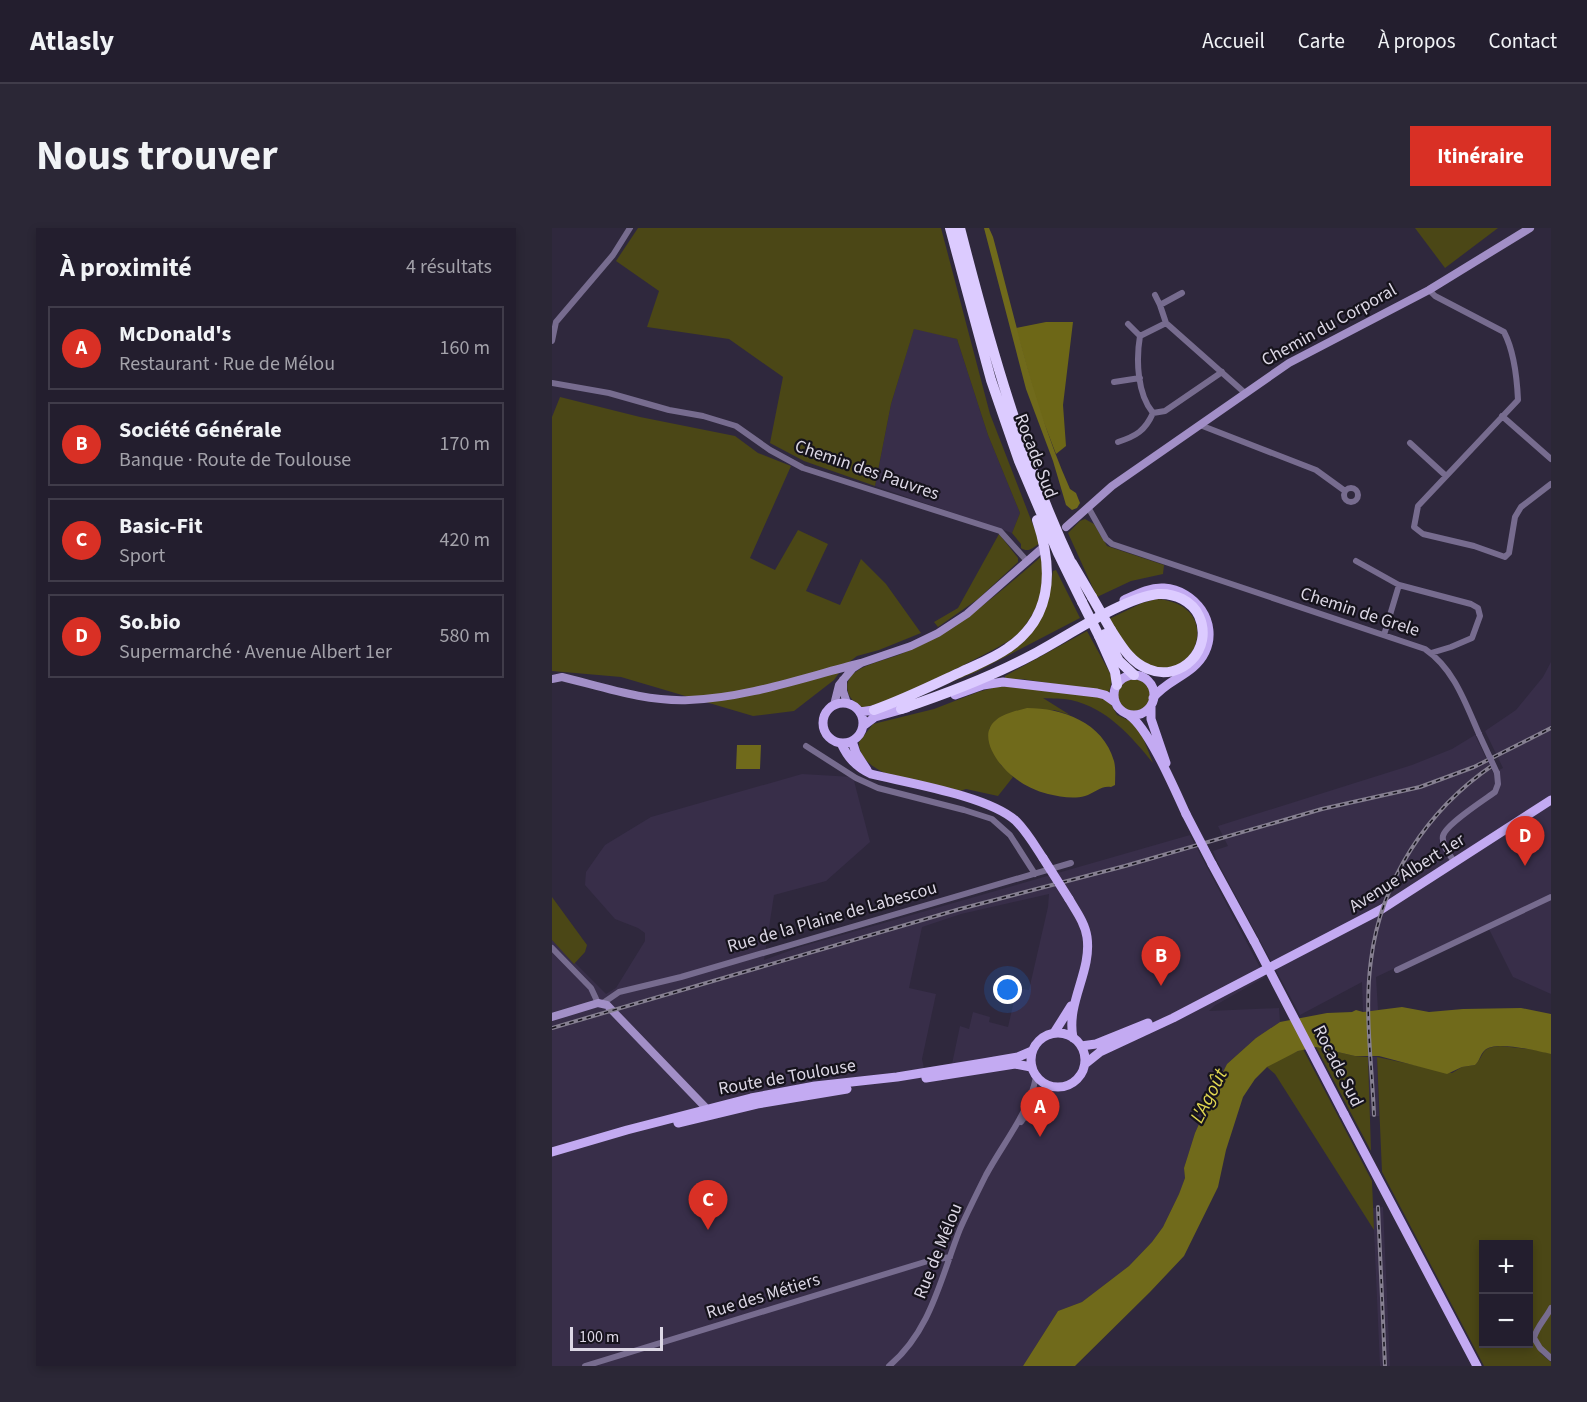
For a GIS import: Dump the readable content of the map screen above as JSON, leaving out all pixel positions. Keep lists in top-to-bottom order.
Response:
{
  "streets": {
    "highway": ["Rocade Sud"],
    "main road": ["Avenue Albert 1er", "Route de Toulouse"],
    "street": [
      "Chemin du Corporal",
      "Chemin des Pauvres",
      "Chemin de Grele",
      "Rue de la Plaine de Labescou",
      "Rue de Mélou",
      "Rue des Métiers"
    ]
  },
  "crossings": [
    ["Chemin du Corporal", "Chemin de Grele"],
    ["Chemin de Grele", "Avenue Albert 1er"],
    ["Route de Toulouse", "Rue de Mélou"],
    ["Rue de Mélou", "Rue des Métiers"]
  ],
  "water": ["L'Agoût"],
  "scale_bar": "100 m",
  "page": {
    "header": "Atlasly",
    "nav": [
      "Accueil",
      "Carte",
      "À propos",
      "Contact"
    ],
    "title": "Nous trouver",
    "buttons": "Itinéraire",
    "heading": ["À proximité", "4 résultats"],
    "list": [
      {
        "mark": "A",
        "name": "McDonald's",
        "note": "Restaurant · Rue de Mélou",
        "value": "160 m"
      },
      {
        "mark": "B",
        "name": "Société Générale",
        "note": "Banque · Route de Toulouse",
        "value": "170 m"
      },
      {
        "mark": "C",
        "name": "Basic-Fit",
        "note": "Sport",
        "value": "420 m"
      },
      {
        "mark": "D",
        "name": "So.bio",
        "note": "Supermarché · Avenue Albert 1er",
        "value": "580 m"
      }
    ],
    "pins": [
      "D",
      "B",
      "A",
      "C"
    ],
    "map_buttons": ["+", "−"],
    "scale": "100 m"
  }
}
